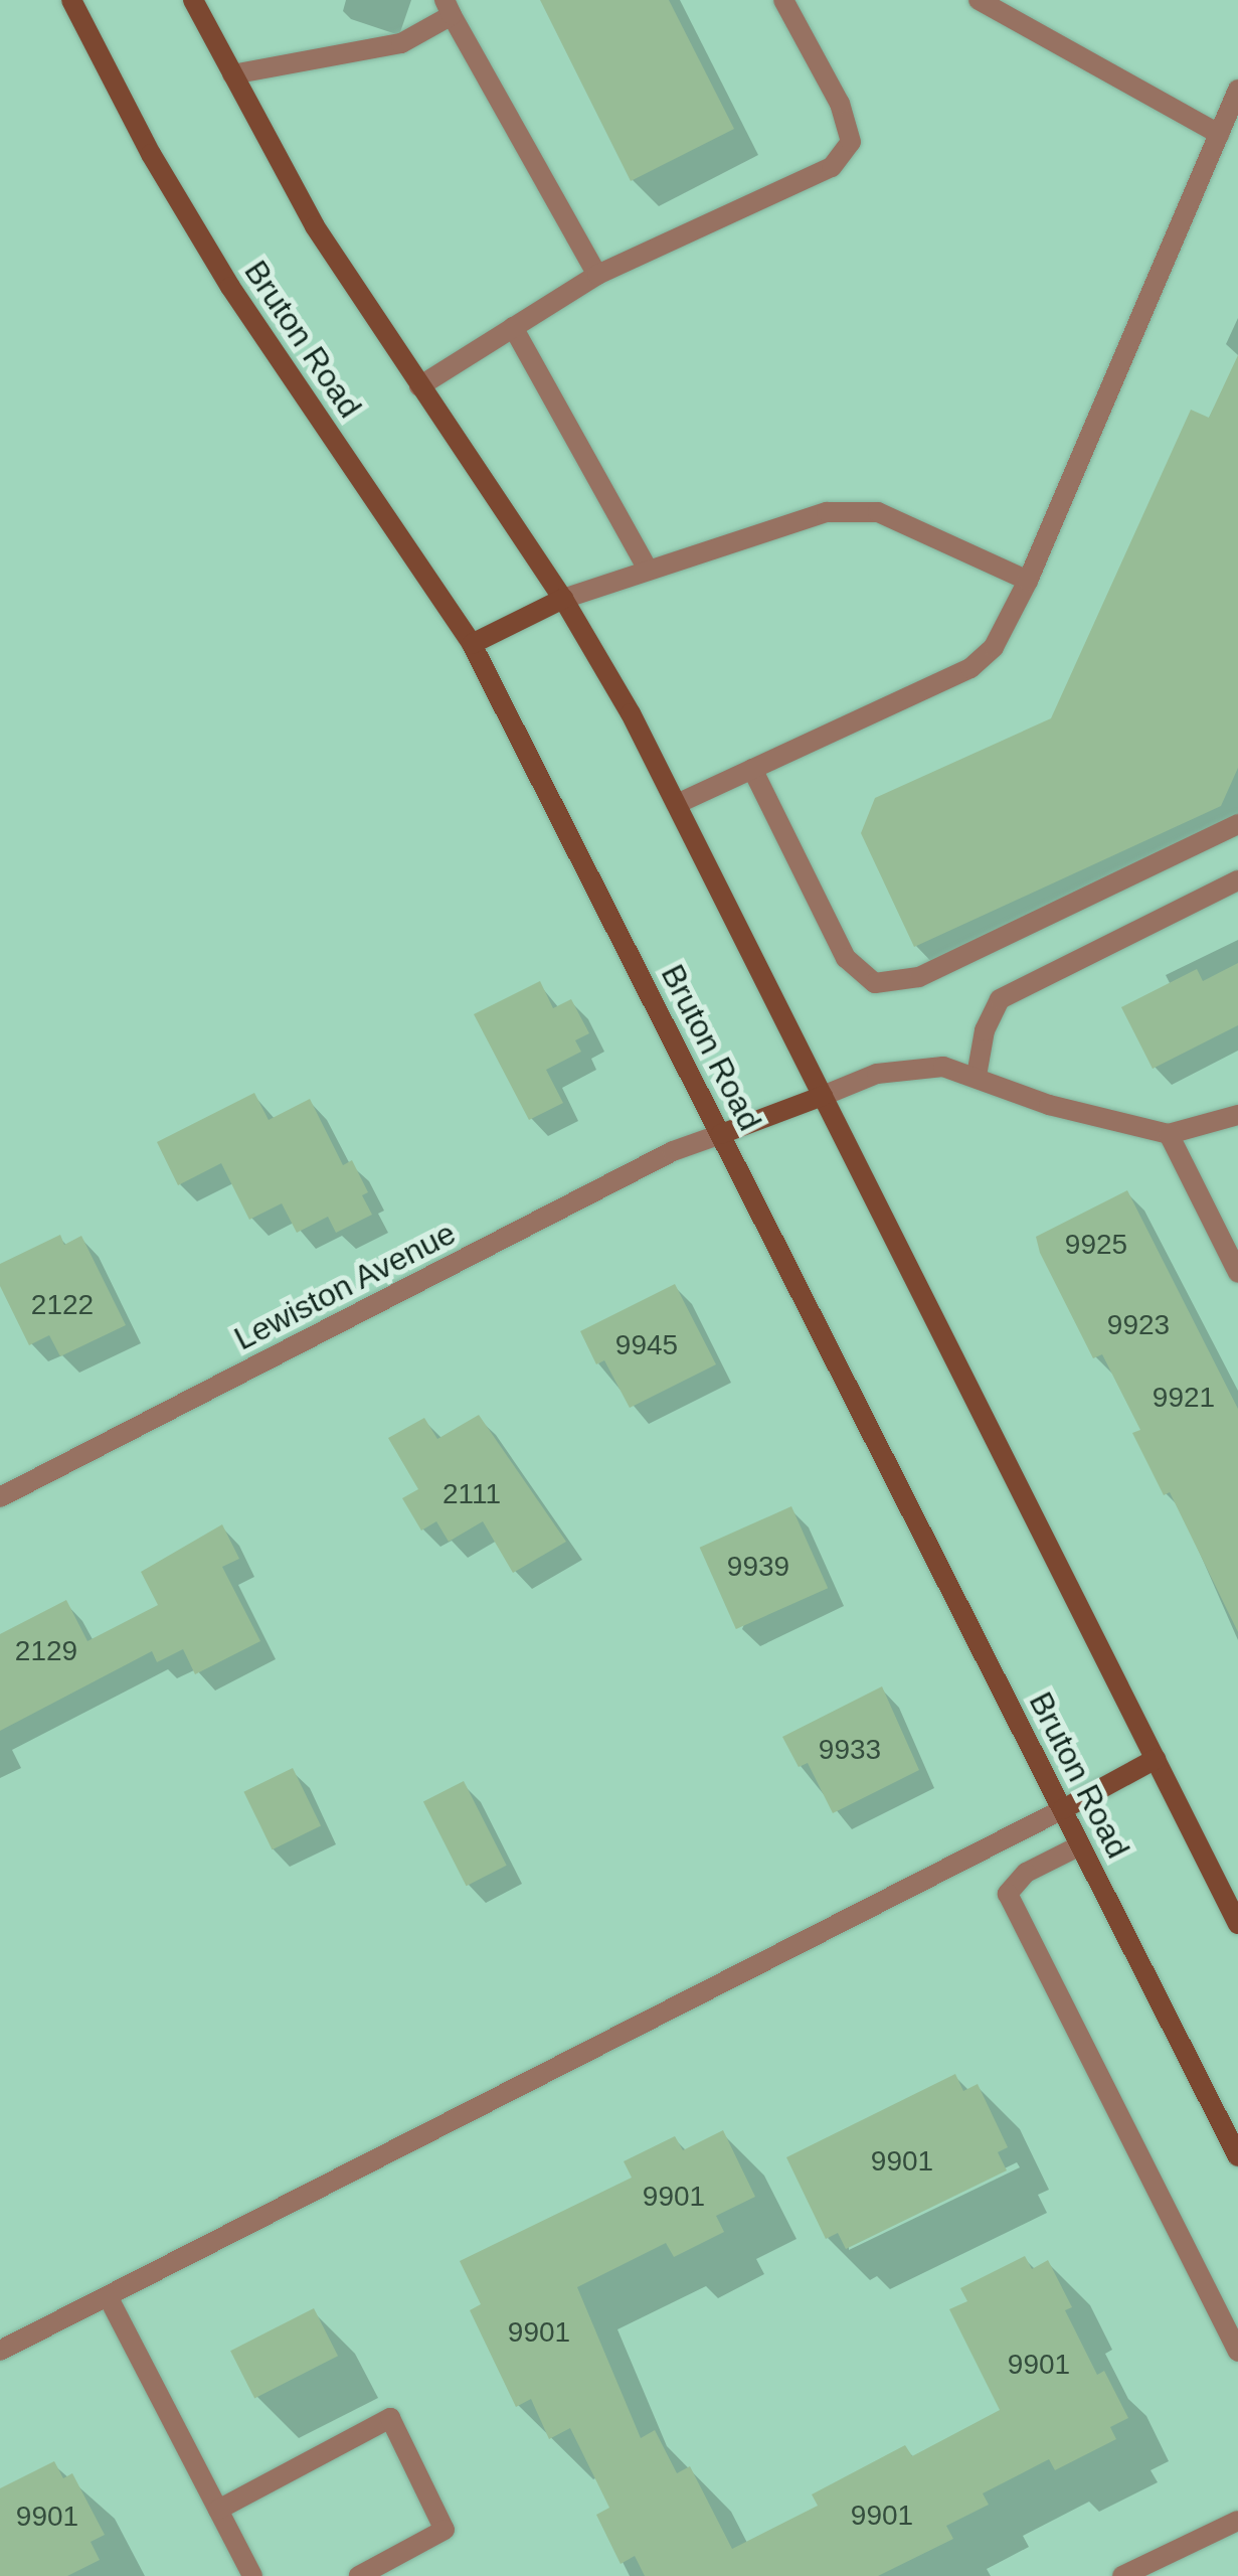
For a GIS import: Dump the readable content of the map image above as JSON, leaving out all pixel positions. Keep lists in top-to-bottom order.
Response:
{
  "streets": {
    "main road": ["Bruton Road"],
    "street": ["Lewiston Avenue"]
  },
  "crossings": [
    ["Bruton Road", "Lewiston Avenue"]
  ],
  "house_numbers": [
    "9925",
    "2122",
    "9923",
    "9945",
    "9921",
    "2111",
    "9939",
    "2129",
    "9933",
    "9901",
    "9901",
    "9901",
    "9901",
    "9901",
    "9901"
  ]
}
